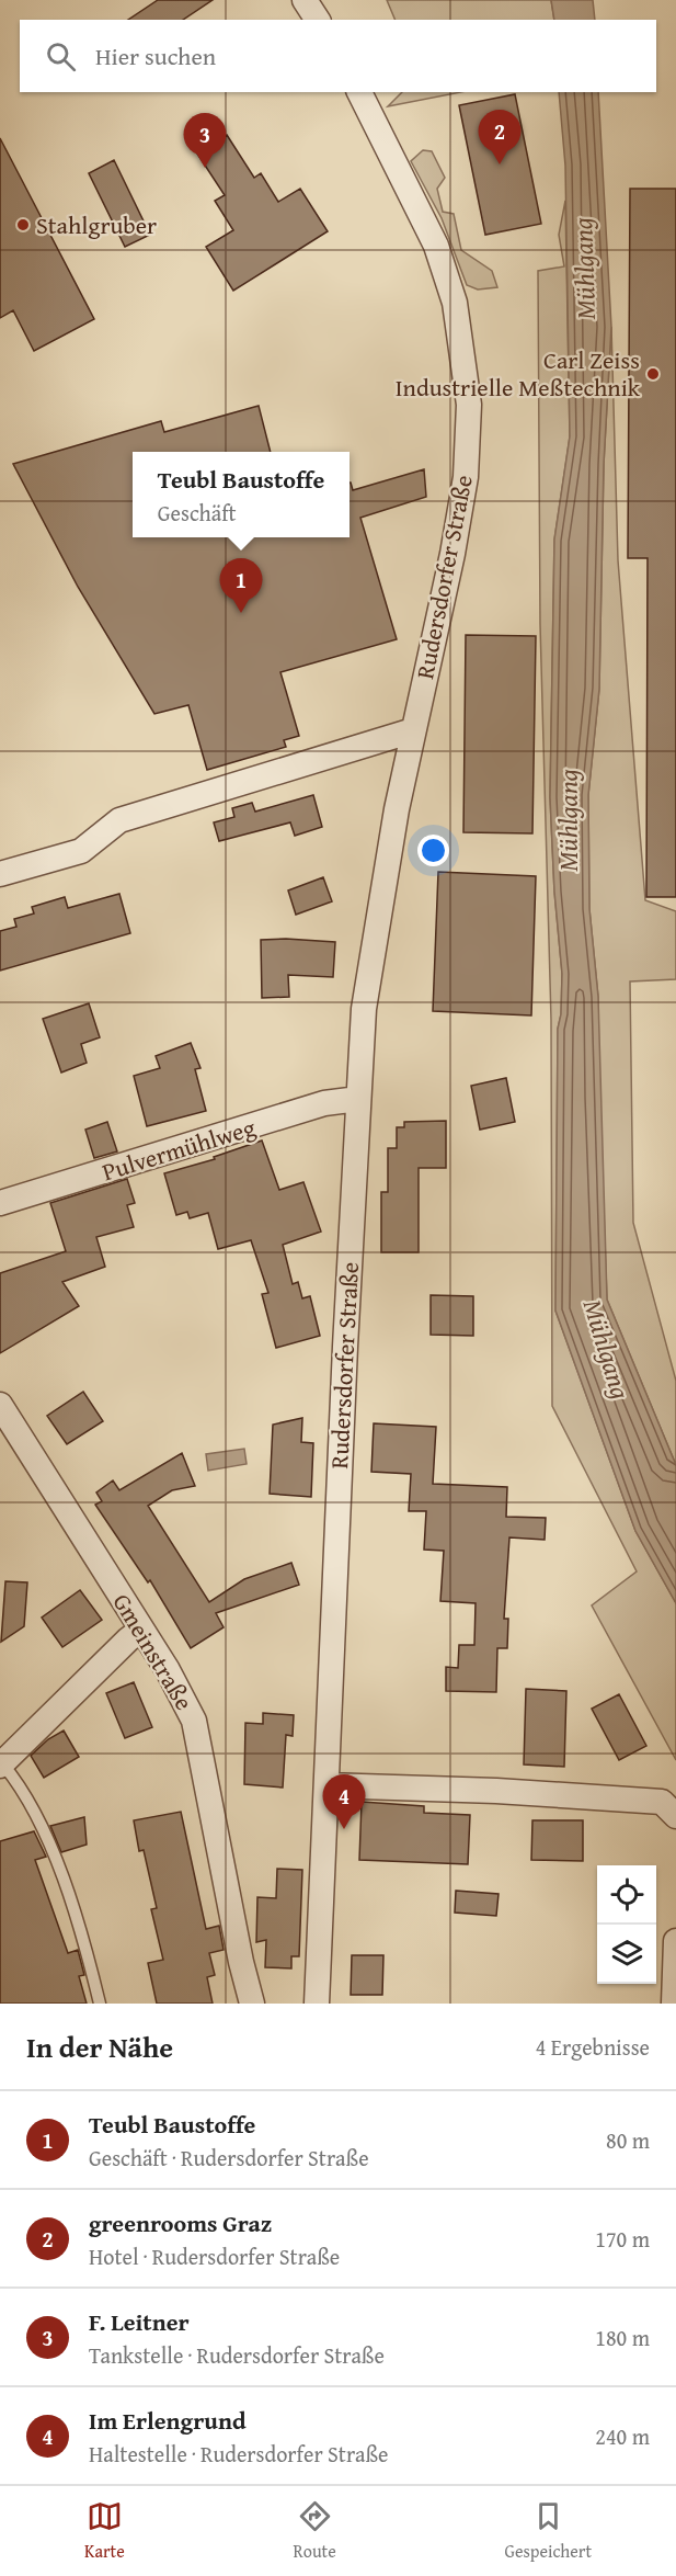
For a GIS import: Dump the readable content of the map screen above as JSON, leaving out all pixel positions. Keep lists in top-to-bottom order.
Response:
{
  "streets": {
    "street": ["Rudersdorfer Straße", "Pulvermühlweg", "Gmeinstraße"]
  },
  "crossings": [
    ["Rudersdorfer Straße", "Pulvermühlweg"]
  ],
  "water": ["Mühlgang"],
  "places": ["Stahlgruber", "Carl Zeiss Industrielle Meßtechnik"],
  "page": {
    "search": "Hier suchen",
    "pins": [
      "2",
      "3",
      "1",
      "4"
    ],
    "popup": ["Teubl Baustoffe", "Geschäft"],
    "heading": ["In der Nähe", "4 Ergebnisse"],
    "list": [
      {
        "mark": "1",
        "name": "Teubl Baustoffe",
        "note": "Geschäft · Rudersdorfer Straße",
        "value": "80 m"
      },
      {
        "mark": "2",
        "name": "greenrooms Graz",
        "note": "Hotel · Rudersdorfer Straße",
        "value": "170 m"
      },
      {
        "mark": "3",
        "name": "F. Leitner",
        "note": "Tankstelle · Rudersdorfer Straße",
        "value": "180 m"
      },
      {
        "mark": "4",
        "name": "Im Erlengrund",
        "note": "Haltestelle · Rudersdorfer Straße",
        "value": "240 m"
      }
    ],
    "nav": ["Karte", "Route", "Gespeichert"]
  }
}
